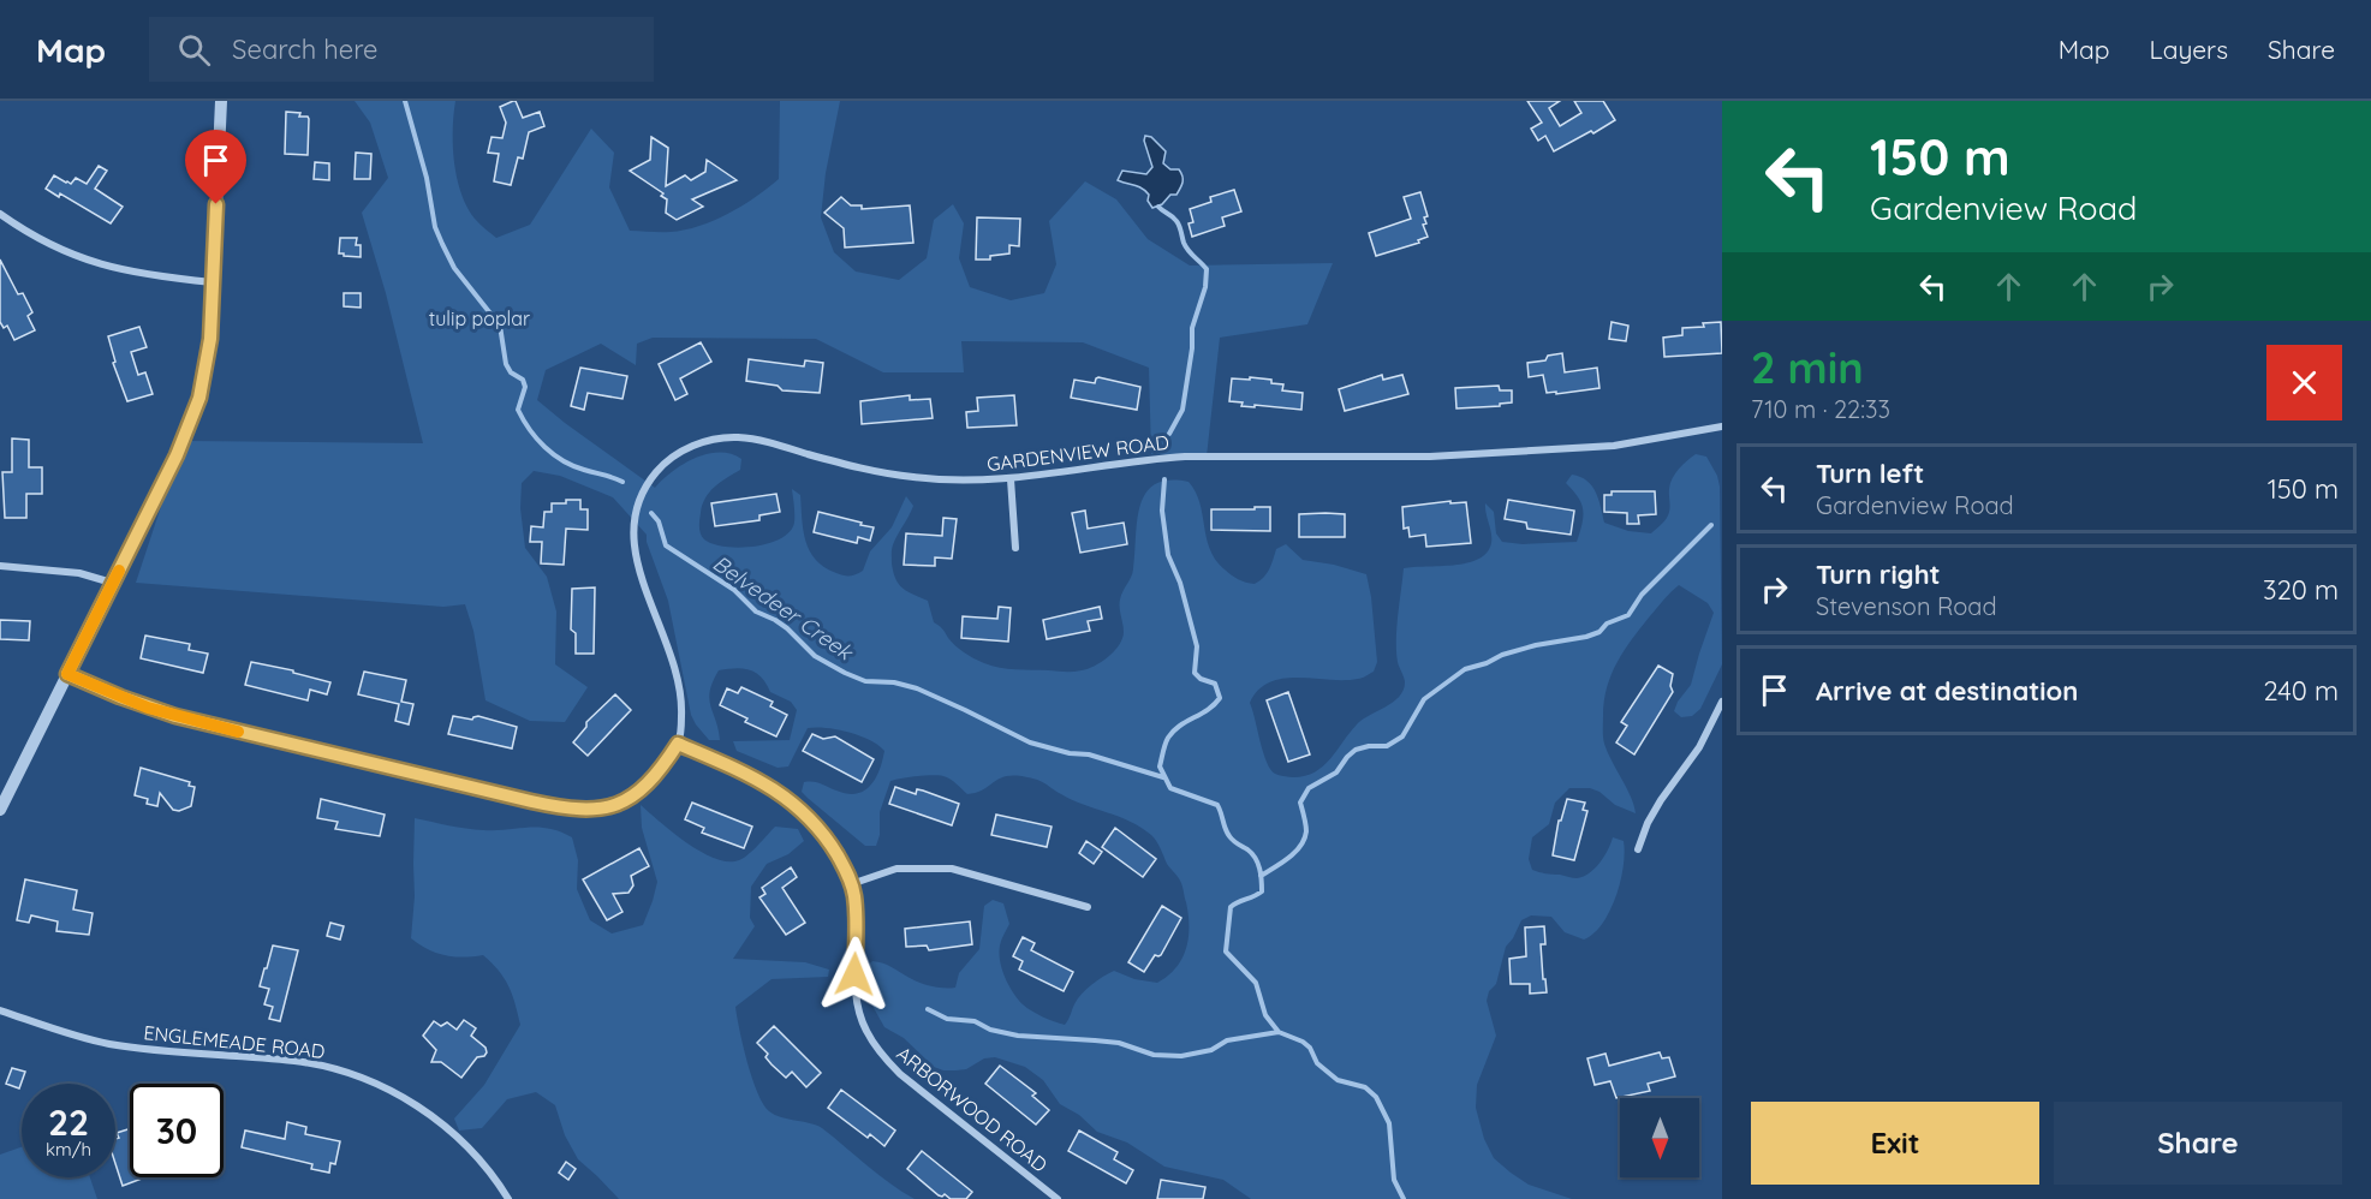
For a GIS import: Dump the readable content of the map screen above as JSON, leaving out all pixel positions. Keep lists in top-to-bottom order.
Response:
{
  "streets": {
    "street": ["GARDENVIEW ROAD", "ENGLEMEADE ROAD", "ARBORWOOD ROAD"]
  },
  "crossings": [
    ["GARDENVIEW ROAD", "ARBORWOOD ROAD"]
  ],
  "water": ["Belvedeer Creek"],
  "parks": ["tulip poplar"],
  "north": "bottom",
  "page": {
    "header": "Map",
    "search": "Search here",
    "nav": ["Map", "Layers", "Share"],
    "turn": ["150 m", "Gardenview Road"],
    "heading": ["2 min", "710 m · 22:33"],
    "list": [
      {
        "name": "Turn left",
        "note": "Gardenview Road",
        "value": "150 m"
      },
      {
        "name": "Turn right",
        "note": "Stevenson Road",
        "value": "320 m"
      },
      {
        "name": "Arrive at destination",
        "value": "240 m"
      }
    ],
    "speed": "22 km/h",
    "limit": "30",
    "buttons": ["Exit", "Share"]
  }
}
